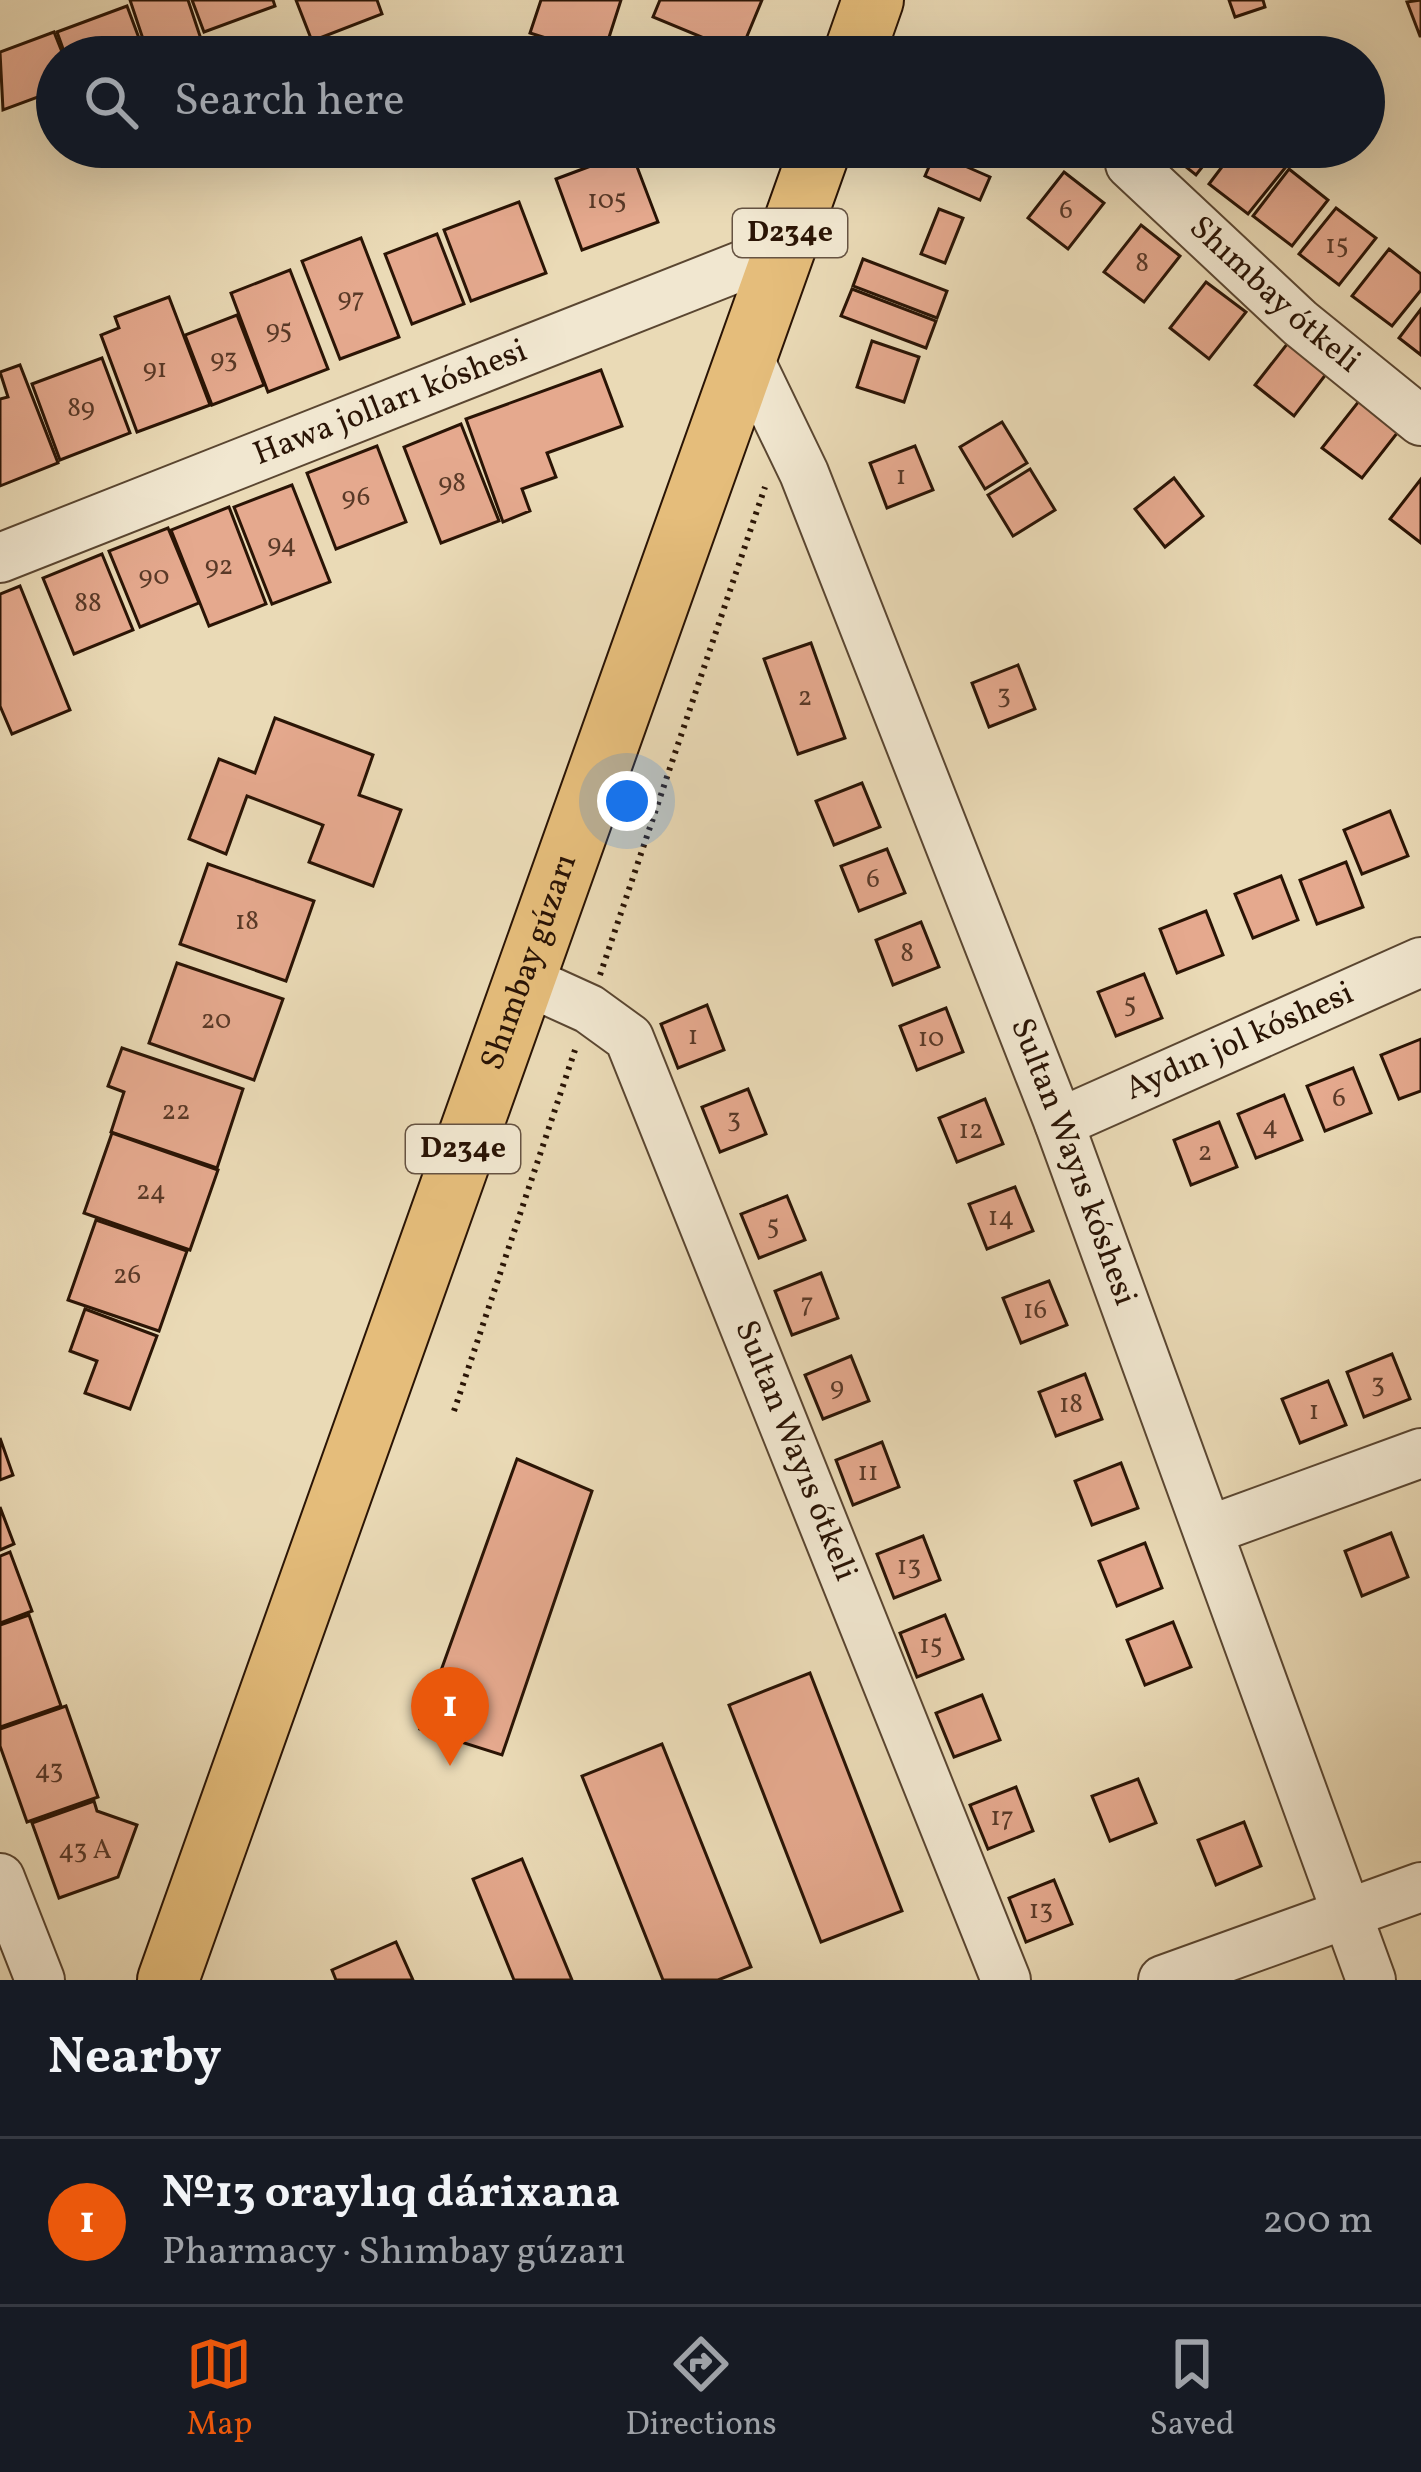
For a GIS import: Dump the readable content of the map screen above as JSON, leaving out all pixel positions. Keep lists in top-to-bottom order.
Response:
{
  "streets": {
    "main road": ["D234e", "Shımbay gúzarı"],
    "street": [
      "Shımbay ótkeli",
      "Hawa jolları kóshesi",
      "Aydın jol kóshesi",
      "Sultan Wayıs kóshesi",
      "Sultan Wayıs ótkeli"
    ]
  },
  "crossings": [
    ["Hawa jolları kóshesi", "Shımbay gúzarı"],
    ["Shımbay gúzarı", "Sultan Wayıs kóshesi"],
    ["Shımbay gúzarı", "Sultan Wayıs ótkeli"],
    ["Aydın jol kóshesi", "Sultan Wayıs kóshesi"]
  ],
  "house_numbers": [
    "105",
    "6",
    "15",
    "8",
    "97",
    "95",
    "93",
    "91",
    "89",
    "1",
    "98",
    "96",
    "94",
    "92",
    "90",
    "88",
    "3",
    "2",
    "6",
    "18",
    "8",
    "5",
    "20",
    "1",
    "10",
    "6",
    "22",
    "3",
    "4",
    "12",
    "2",
    "24",
    "14",
    "5",
    "26",
    "7",
    "16",
    "3",
    "9",
    "18",
    "1",
    "11",
    "13",
    "15",
    "43",
    "17",
    "43 А",
    "13"
  ],
  "page": {
    "search": "Search here",
    "pins": "1",
    "heading": "Nearby",
    "list": [
      {
        "mark": "1",
        "name": "№13 oraylıq dárixana",
        "note": "Pharmacy · Shımbay gúzarı",
        "value": "200 m"
      }
    ],
    "nav": ["Map", "Directions", "Saved"]
  }
}
